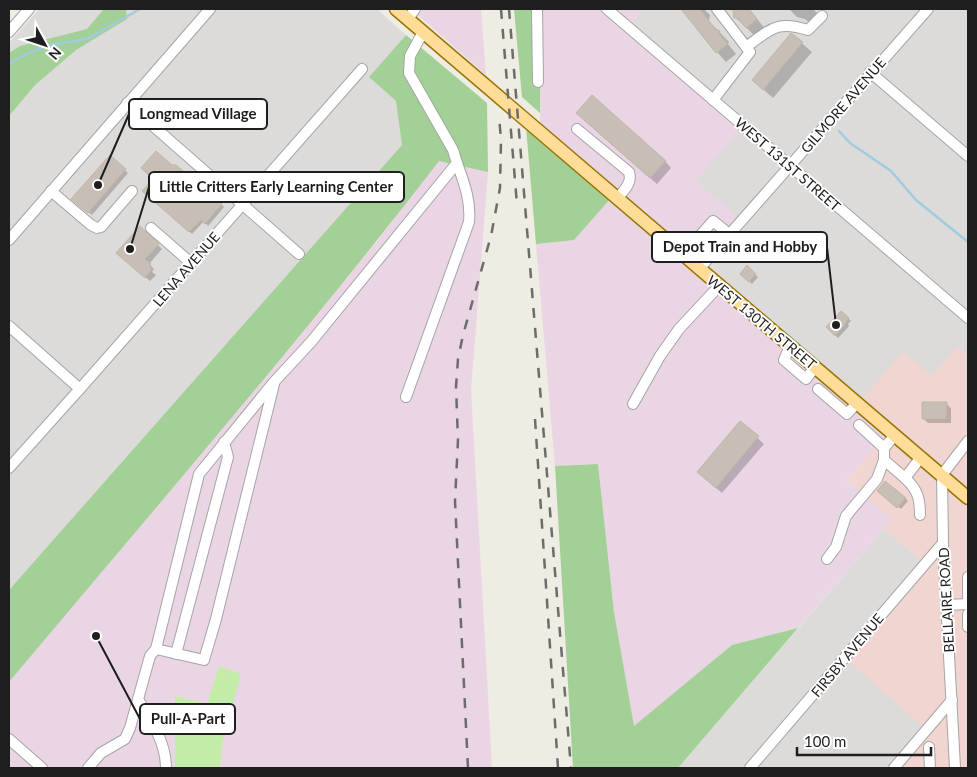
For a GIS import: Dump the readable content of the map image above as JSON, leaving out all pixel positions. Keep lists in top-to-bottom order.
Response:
{
  "streets": {
    "main road": ["WEST 130TH STREET"],
    "street": [
      "GILMORE AVENUE",
      "WEST 131ST STREET",
      "LENA AVENUE",
      "BELLAIRE ROAD",
      "FIRSBY AVENUE"
    ]
  },
  "crossings": [
    ["GILMORE AVENUE", "WEST 131ST STREET"],
    ["GILMORE AVENUE", "WEST 130TH STREET"],
    ["WEST 130TH STREET", "BELLAIRE ROAD"],
    ["BELLAIRE ROAD", "FIRSBY AVENUE"]
  ],
  "places": [
    "Longmead Village",
    "Little Critters Early Learning Center",
    "Depot Train and Hobby",
    "Pull-A-Part"
  ],
  "scale_bar": "100 m",
  "north": "bottom right"
}
